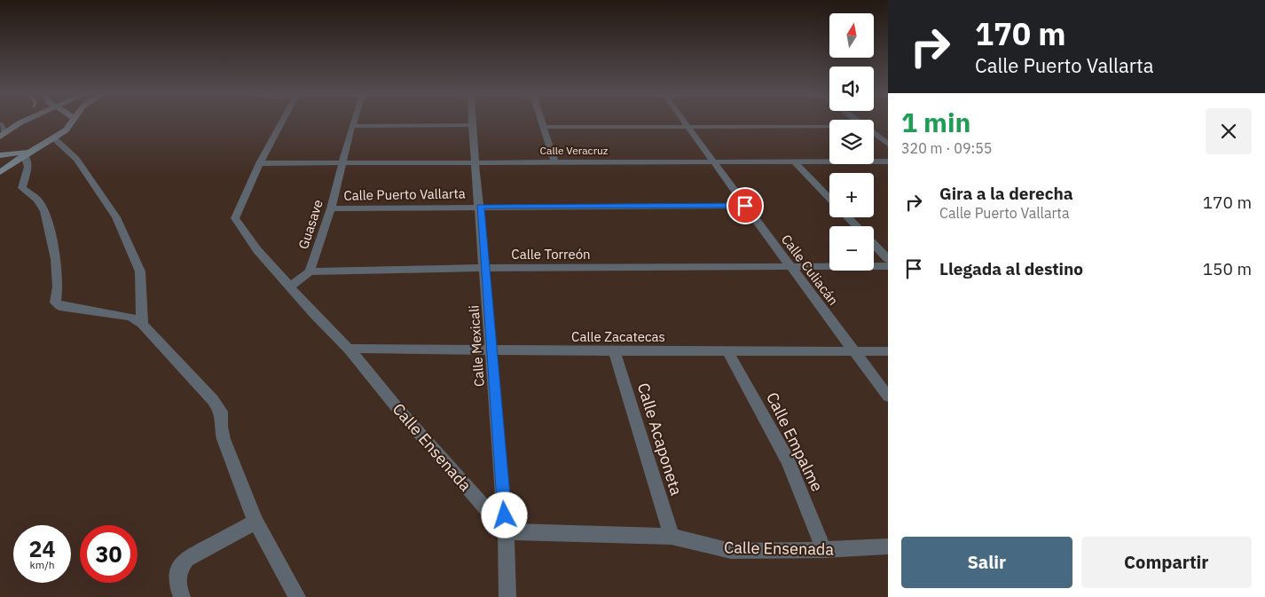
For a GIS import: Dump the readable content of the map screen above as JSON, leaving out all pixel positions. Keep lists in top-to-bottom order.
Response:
{
  "streets": {
    "street": [
      "Calle Veracruz",
      "Calle Puerto Vallarta",
      "Guasave",
      "Calle Torreón",
      "Calle Culiacán",
      "Calle Zacatecas",
      "Calle Mexicali",
      "Calle Acaponeta",
      "Calle Empalme",
      "Calle Ensenada"
    ]
  },
  "crossings": [
    ["Calle Veracruz", "Guasave"],
    ["Calle Veracruz", "Calle Culiacán"],
    ["Calle Veracruz", "Calle Mexicali"],
    ["Calle Veracruz", "Calle Ensenada"],
    ["Calle Puerto Vallarta", "Guasave"],
    ["Calle Puerto Vallarta", "Calle Culiacán"],
    ["Calle Puerto Vallarta", "Calle Mexicali"],
    ["Guasave", "Calle Torreón"],
    ["Guasave", "Calle Ensenada"],
    ["Calle Torreón", "Calle Culiacán"],
    ["Calle Torreón", "Calle Mexicali"],
    ["Calle Culiacán", "Calle Zacatecas"],
    ["Calle Zacatecas", "Calle Mexicali"],
    ["Calle Zacatecas", "Calle Acaponeta"],
    ["Calle Zacatecas", "Calle Empalme"],
    ["Calle Zacatecas", "Calle Ensenada"],
    ["Calle Mexicali", "Calle Ensenada"],
    ["Calle Acaponeta", "Calle Ensenada"],
    ["Calle Empalme", "Calle Ensenada"]
  ],
  "north": "top",
  "page": {
    "turn": ["170 m", "Calle Puerto Vallarta"],
    "map_buttons": ["+", "−"],
    "heading": ["1 min", "320 m · 09:55"],
    "list": [
      {
        "name": "Gira a la derecha",
        "note": "Calle Puerto Vallarta",
        "value": "170 m"
      },
      {
        "name": "Llegada al destino",
        "value": "150 m"
      }
    ],
    "speed": "24 km/h",
    "limit": "30",
    "buttons": ["Salir", "Compartir"]
  }
}
